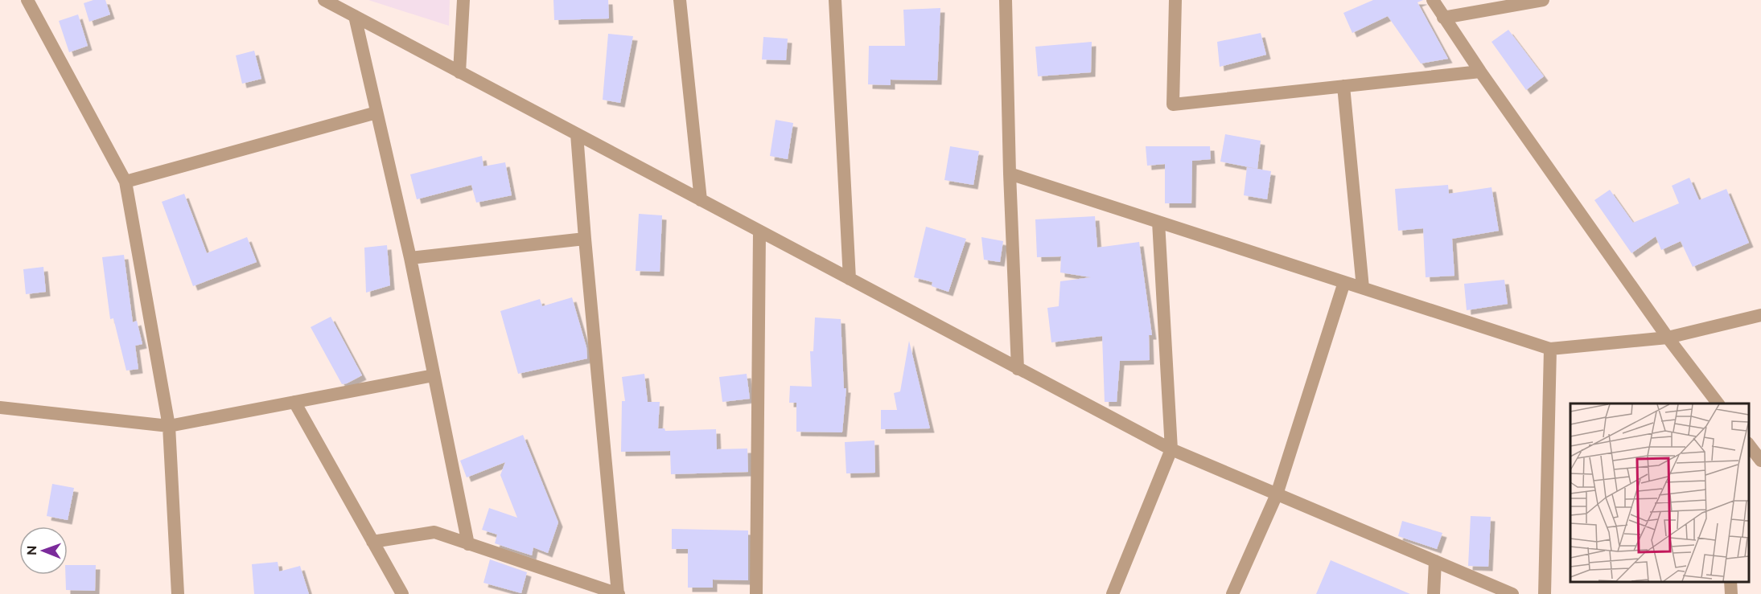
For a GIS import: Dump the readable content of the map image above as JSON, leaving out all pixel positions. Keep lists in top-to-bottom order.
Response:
{
  "north": "left"
}
